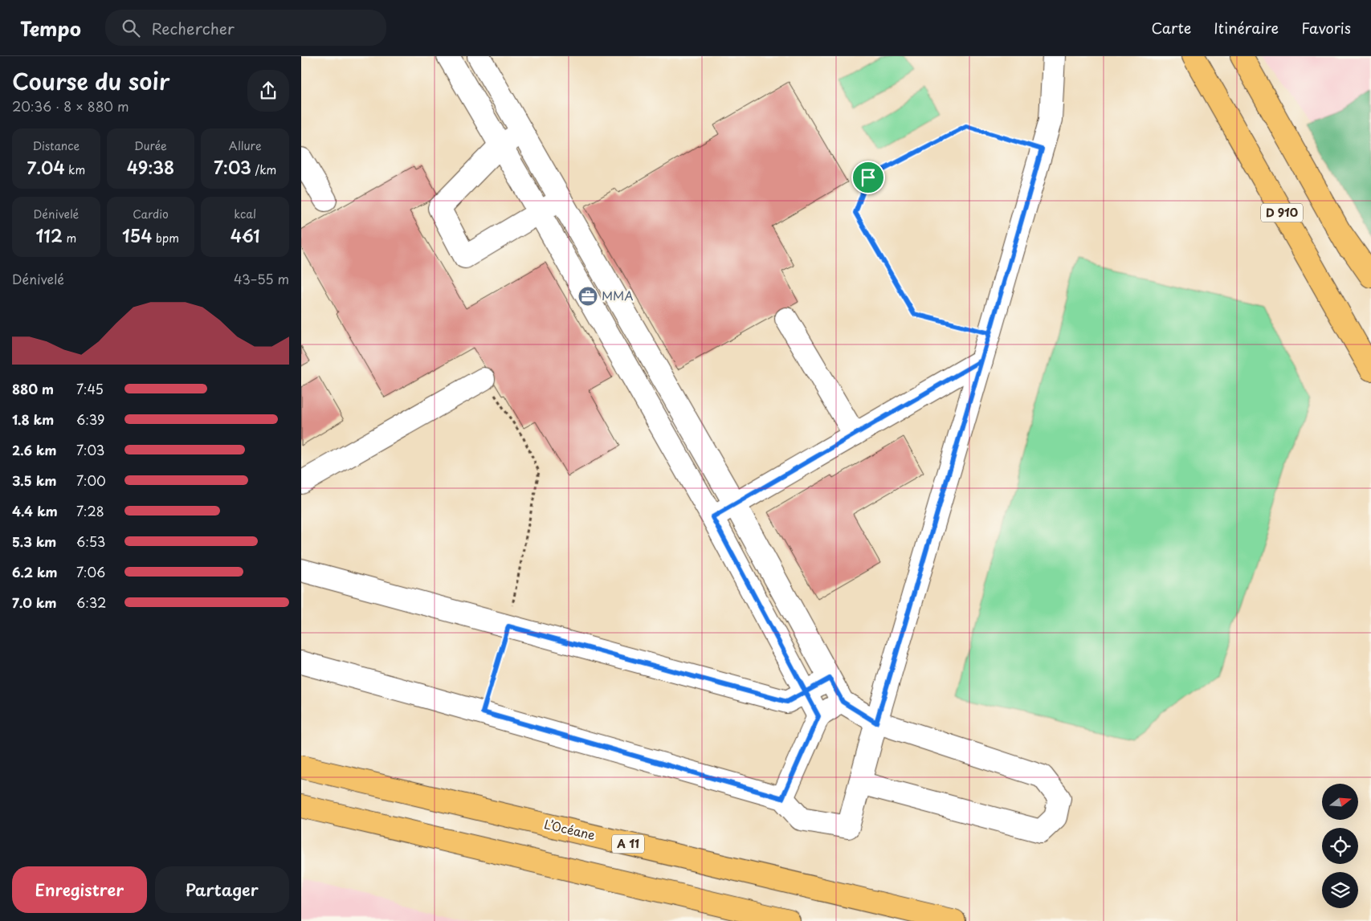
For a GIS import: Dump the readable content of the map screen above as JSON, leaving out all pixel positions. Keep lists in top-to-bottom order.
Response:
{
  "streets": {
    "main road": ["D 910", "L’Océane", "A 11"]
  },
  "places": {
    "office": ["MMA"]
  },
  "north": "right",
  "page": {
    "header": "Tempo",
    "search": "Rechercher",
    "nav": ["Carte", "Itinéraire", "Favoris"],
    "heading": ["Course du soir", "20:36 · 8 × 880 m"],
    "stats": [
      ["Distance", "7.04 km"],
      ["Durée", "49:38"],
      ["Allure", "7:03 /km"],
      ["Dénivelé", "112 m"],
      ["Cardio", "154 bpm"],
      ["kcal", "461"]
    ],
    "chart": ["Dénivelé", "43–55 m"],
    "list": [
      {
        "name": "880 m",
        "note": "7:45"
      },
      {
        "name": "1.8 km",
        "note": "6:39"
      },
      {
        "name": "2.6 km",
        "note": "7:03"
      },
      {
        "name": "3.5 km",
        "note": "7:00"
      },
      {
        "name": "4.4 km",
        "note": "7:28"
      },
      {
        "name": "5.3 km",
        "note": "6:53"
      },
      {
        "name": "6.2 km",
        "note": "7:06"
      },
      {
        "name": "7.0 km",
        "note": "6:32"
      }
    ],
    "buttons": ["Enregistrer", "Partager"]
  }
}
